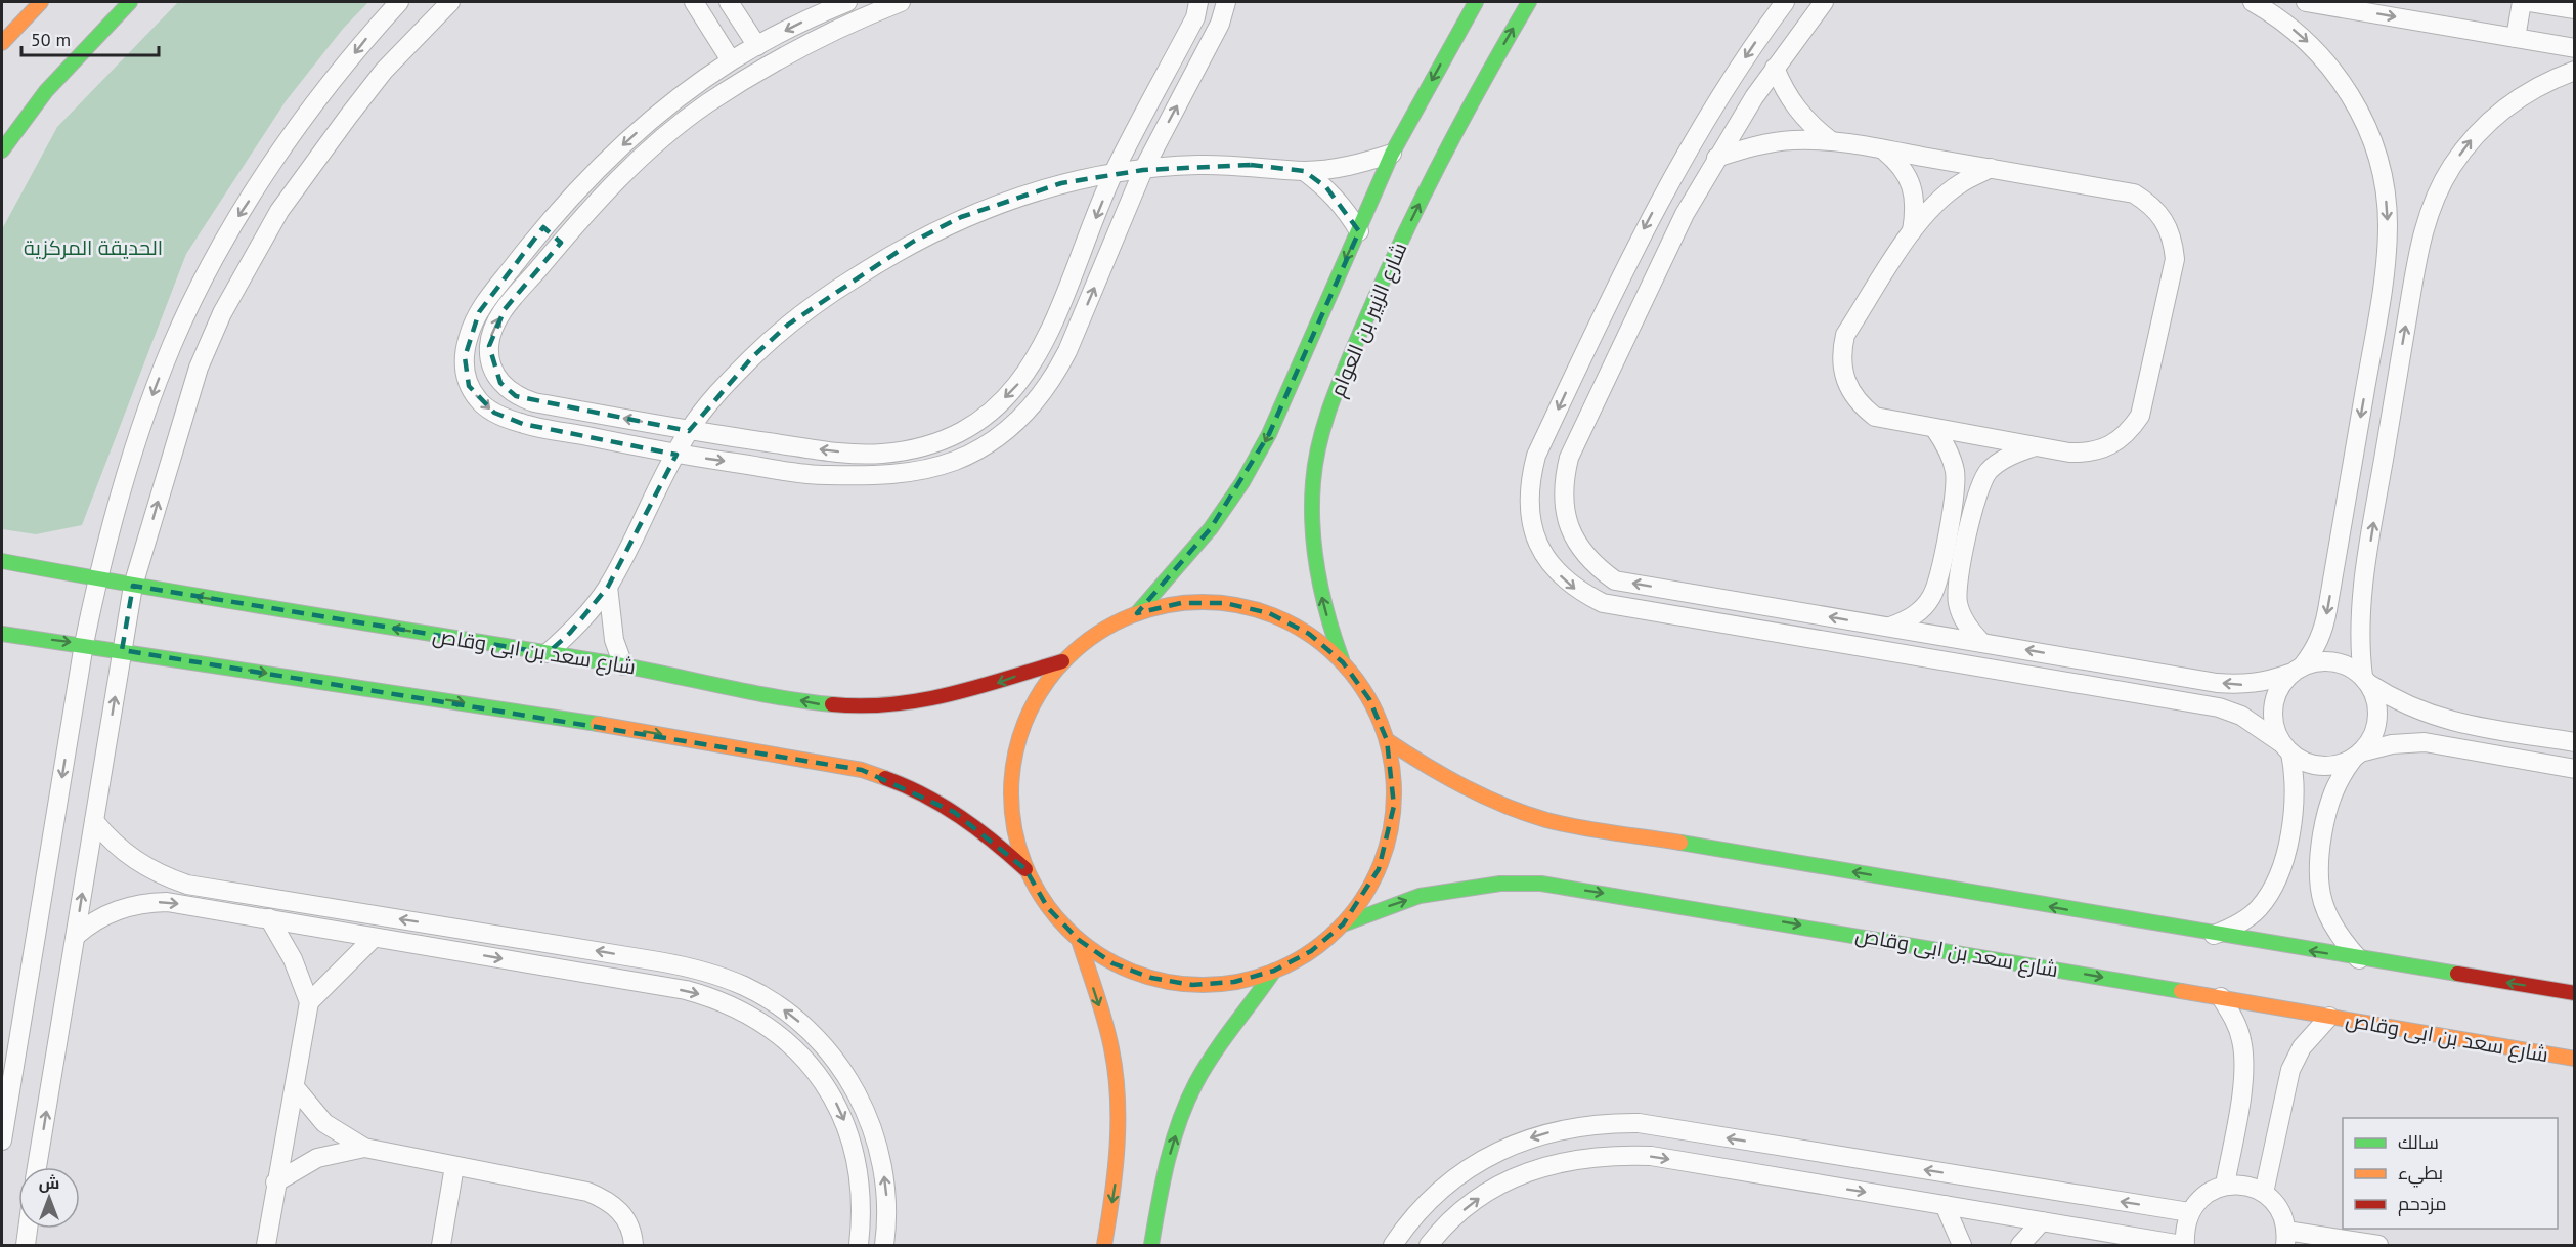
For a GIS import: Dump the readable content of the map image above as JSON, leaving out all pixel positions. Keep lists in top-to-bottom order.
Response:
{
  "streets": {
    "street": ["شارع الزبير بن العوام", "شارع سعد بن ابى وقاص"]
  },
  "parks": ["الحديقة المركزية"],
  "legend": ["سالك", "بطيء", "مزدحم"],
  "scale_bar": "50 m",
  "north": "top"
}
